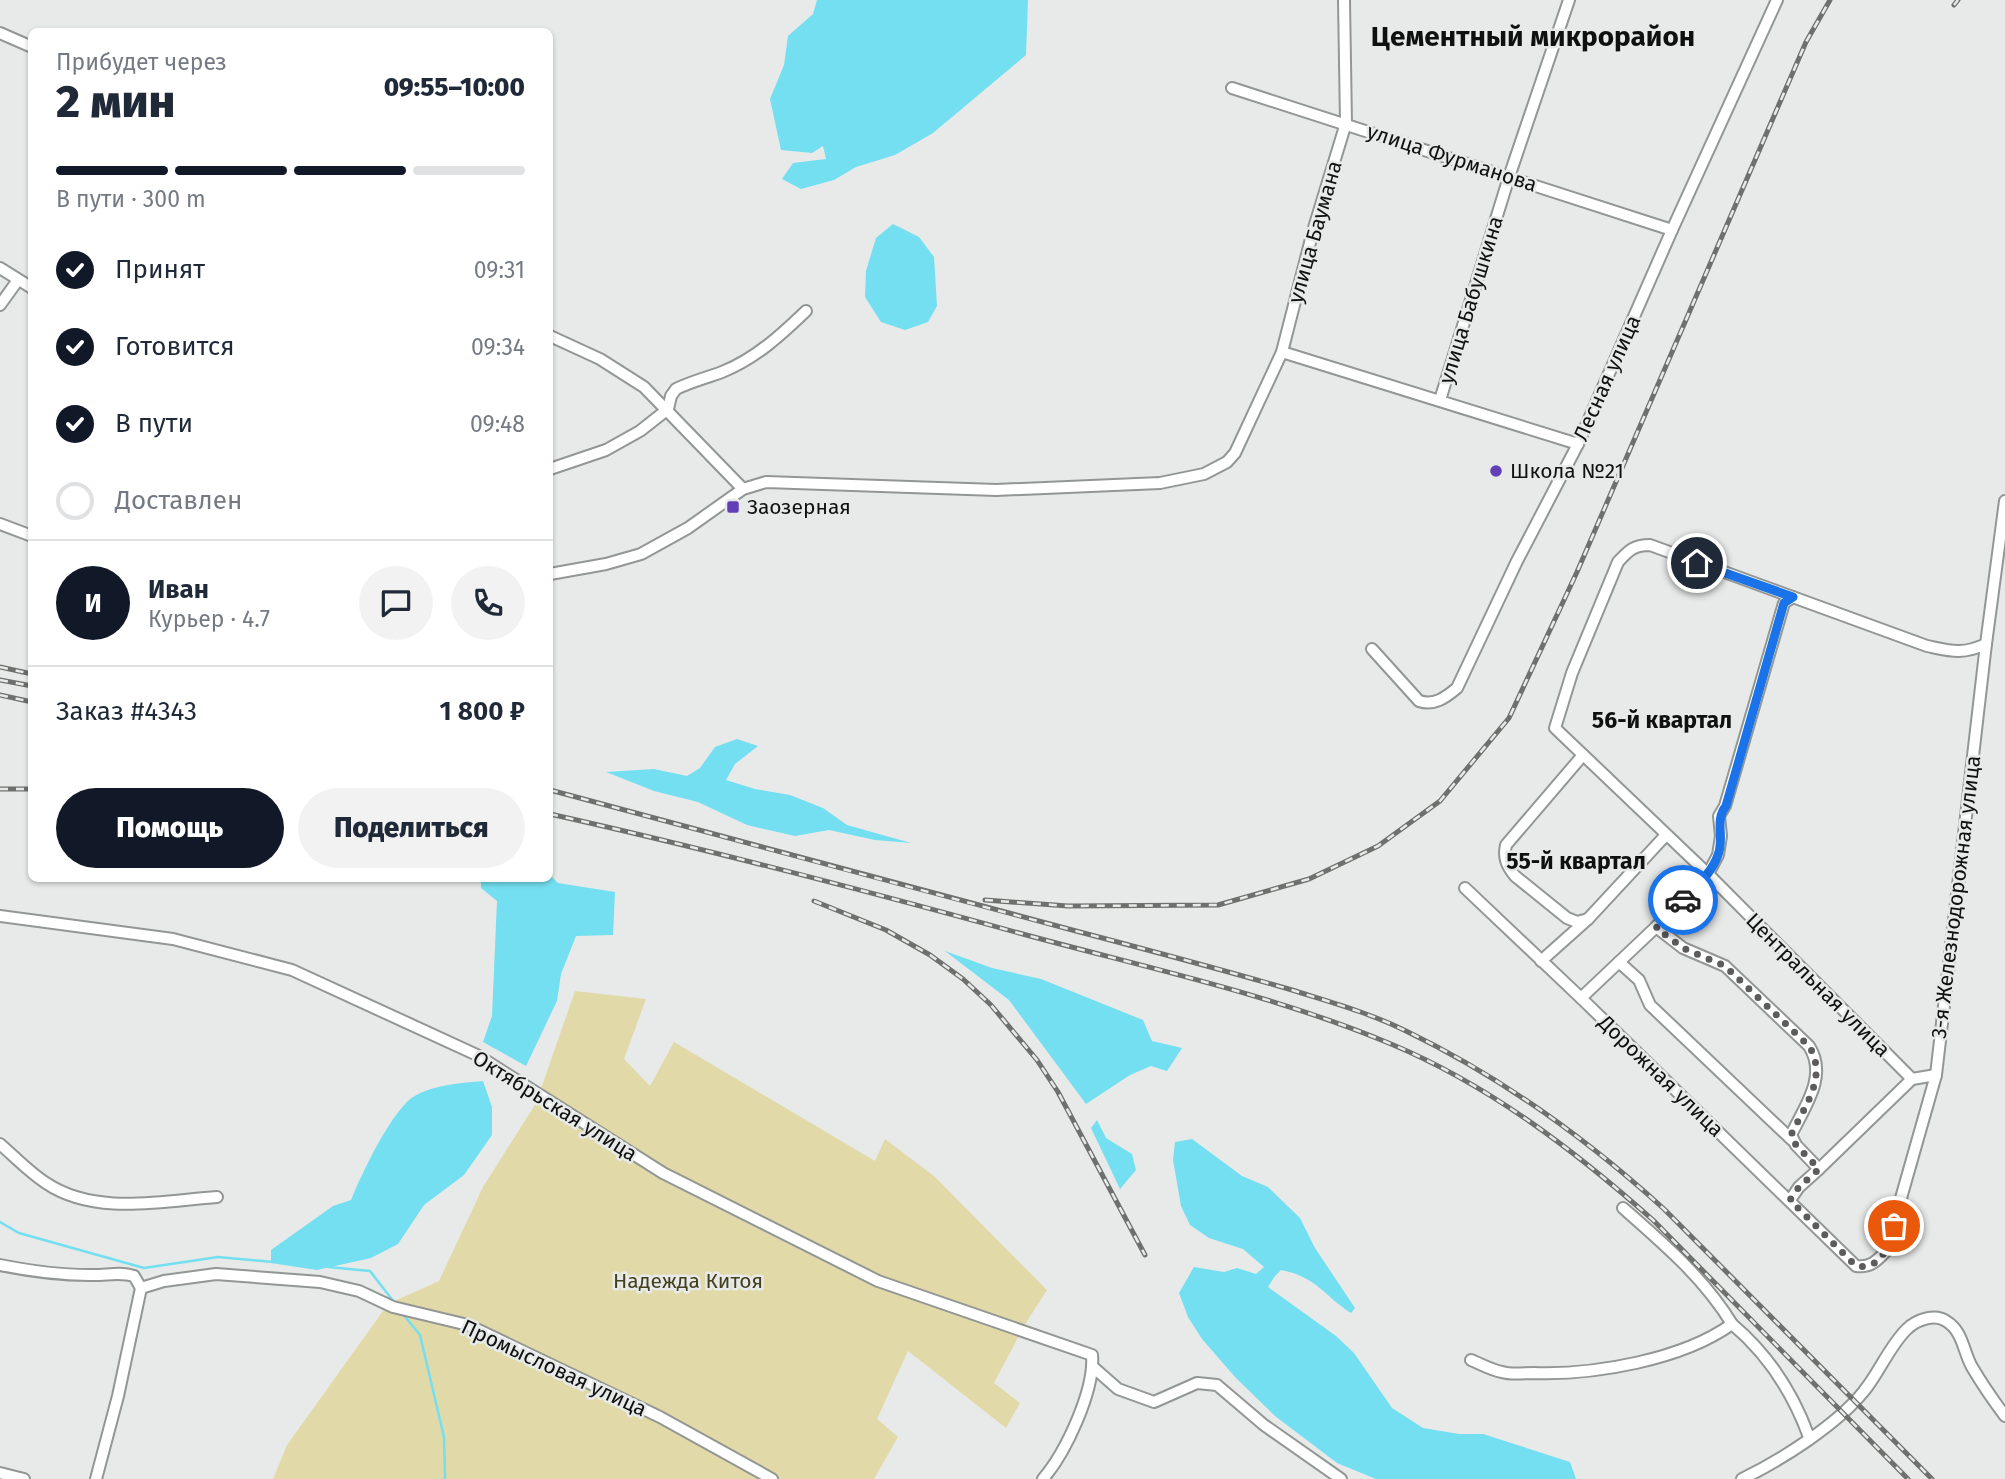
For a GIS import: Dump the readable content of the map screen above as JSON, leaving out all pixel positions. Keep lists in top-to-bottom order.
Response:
{
  "streets": {
    "street": [
      "улица Фурманова",
      "улица Баумана",
      "улица Бабушкина",
      "Лесная улица",
      "3-я Железнодорожная улица",
      "Центральная улица",
      "Дорожная улица",
      "Октябрьская улица",
      "Промысловая улица"
    ]
  },
  "crossings": [
    ["улица Фурманова", "улица Баумана"],
    ["улица Фурманова", "улица Бабушкина"],
    ["улица Фурманова", "Лесная улица"],
    ["3-я Железнодорожная улица", "Дорожная улица"]
  ],
  "districts": ["Цементный микрорайон", "56-й квартал", "55-й квартал"],
  "parks": ["Надежда Китоя"],
  "places": {
    "other": ["Школа №21"],
    "transit": ["Заозерная"]
  },
  "page": {
    "heading": ["2 мин", "Прибудет через", "09:55–10:00"],
    "panel": [
      "Иван",
      "Курьер · 4.7",
      "Заказ #4343",
      "1 800 ₽"
    ],
    "bar": "В пути · 300 m",
    "list": [
      ["Принят", "09:31"],
      ["Готовится", "09:34"],
      ["В пути", "09:48"],
      "Доставлен"
    ],
    "round": "И",
    "buttons": ["Помощь", "Поделиться"]
  }
}
